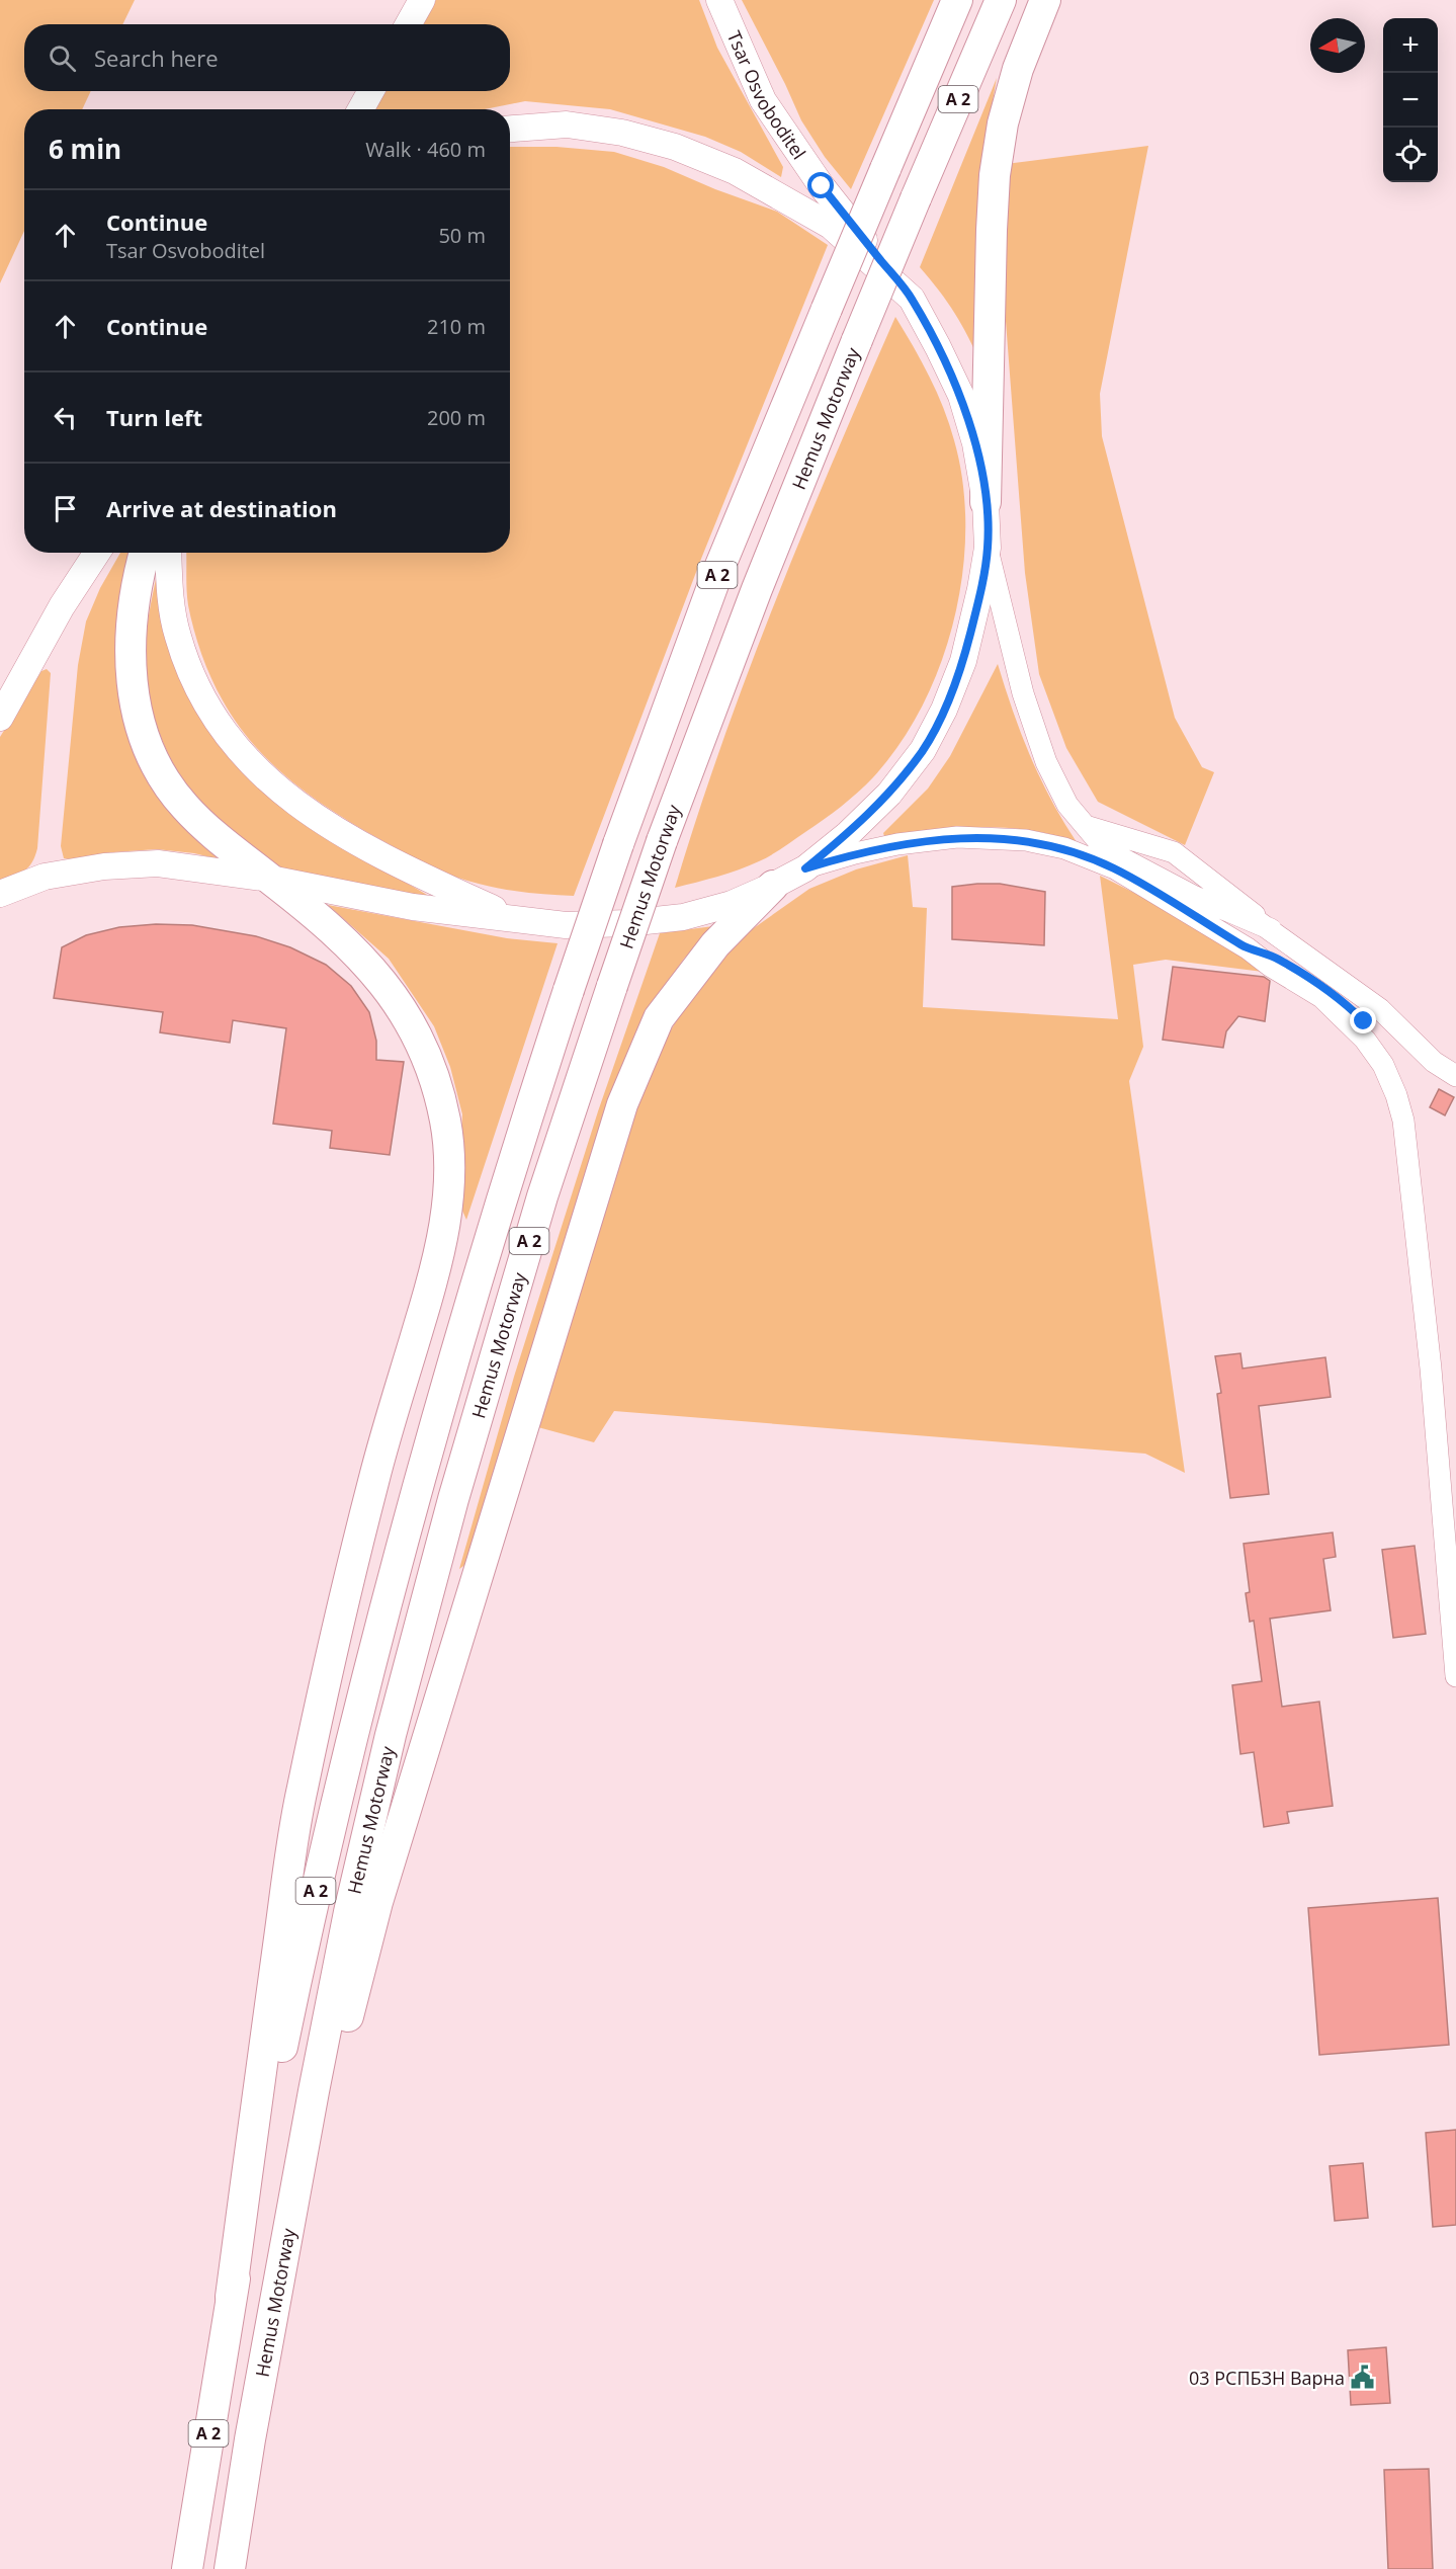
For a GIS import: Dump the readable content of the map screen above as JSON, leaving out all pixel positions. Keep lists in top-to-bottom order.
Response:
{
  "streets": {
    "highway": ["A 2", "Hemus Motorway"],
    "main road": ["Tsar Osvoboditel"]
  },
  "places": {
    "public building": ["03 РСПБЗН Варна"]
  },
  "north": "left",
  "page": {
    "map_buttons": ["+", "−"],
    "search": "Search here",
    "heading": ["6 min", "Walk · 460 m"],
    "list": [
      ["Continue", "Tsar Osvoboditel", "50 m"],
      ["Continue", "210 m"],
      ["Turn left", "200 m"],
      "Arrive at destination"
    ]
  }
}
